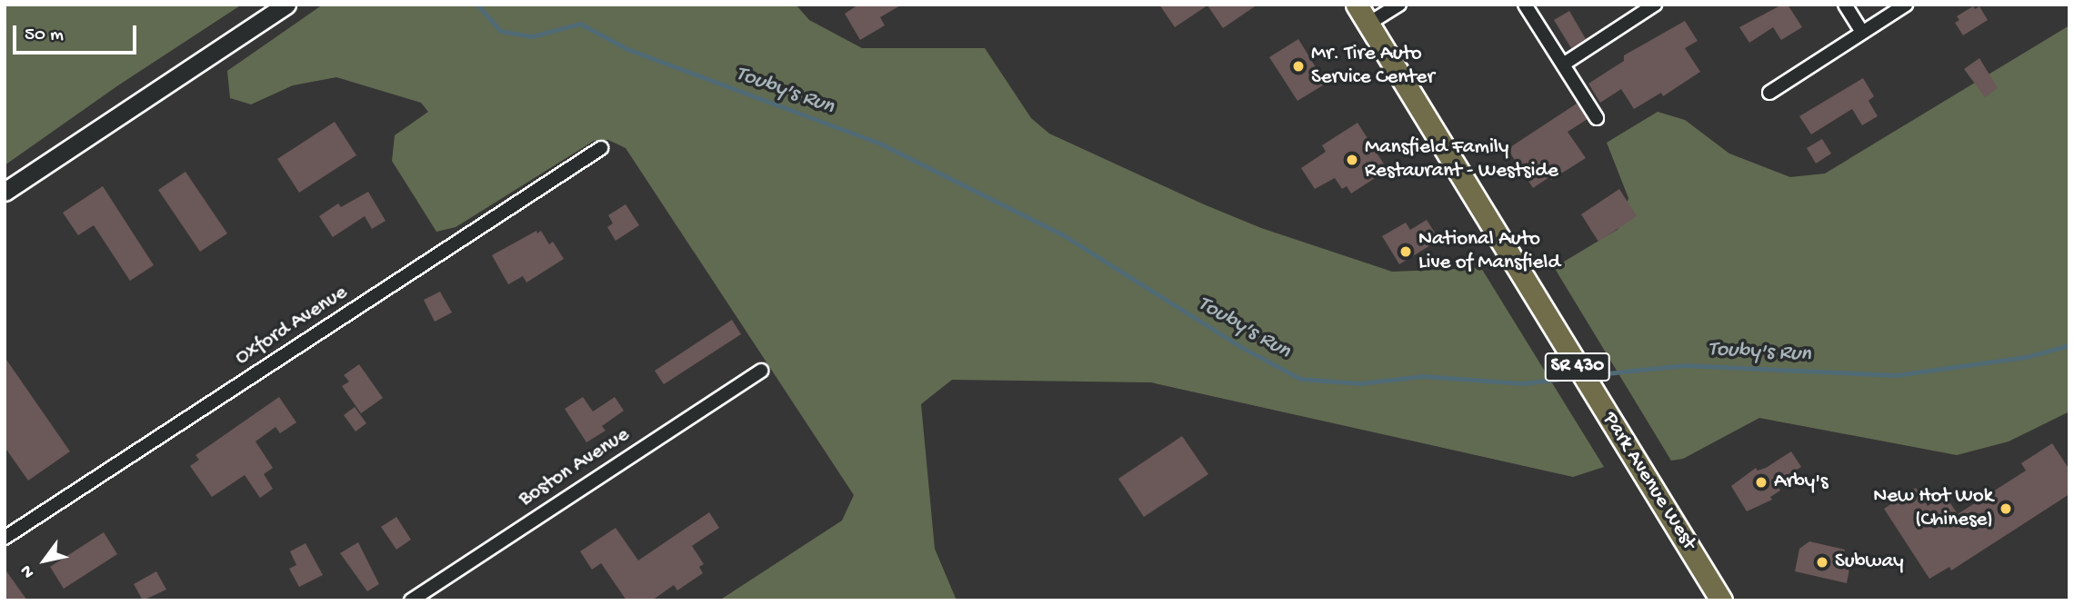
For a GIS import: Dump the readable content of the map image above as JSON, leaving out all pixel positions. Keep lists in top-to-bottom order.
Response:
{
  "streets": {
    "main road": ["SR 430", "Park Avenue West"],
    "street": ["Oxford Avenue", "Boston Avenue"]
  },
  "water": ["Touby's Run"],
  "places": [
    "Mr. Tire Auto Service Center",
    "Mansfield Family Restaurant - Westside",
    "National Auto Live of Mansfield",
    "Arby's",
    "New Hot Wok (Chinese)",
    "Subway"
  ],
  "scale_bar": "50 m",
  "north": "bottom left"
}
